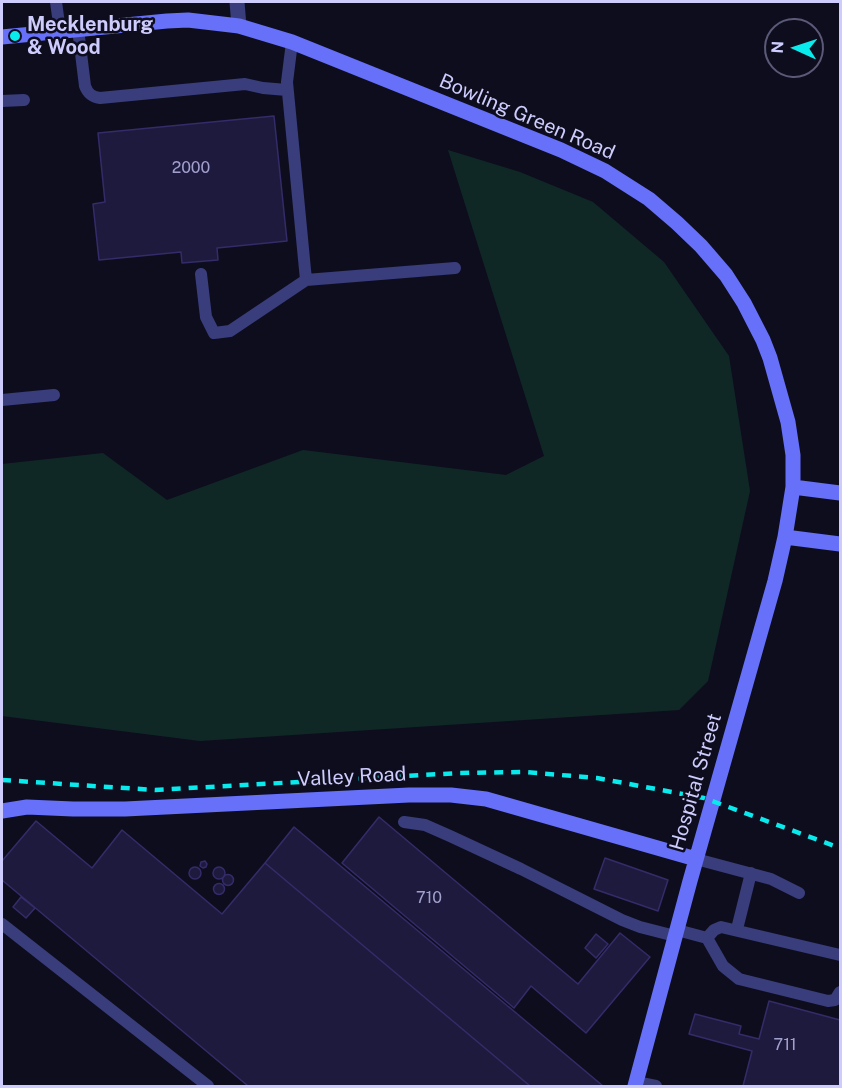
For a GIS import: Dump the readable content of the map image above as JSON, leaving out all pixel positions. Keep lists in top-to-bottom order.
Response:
{
  "streets": {
    "street": ["Bowling Green Road", "Valley Road", "Hospital Street"]
  },
  "crossings": [
    ["Bowling Green Road", "Hospital Street"],
    ["Valley Road", "Hospital Street"]
  ],
  "places": ["Mecklenburg & Wood"],
  "house_numbers": ["2000", "710", "711"],
  "north": "left"
}
